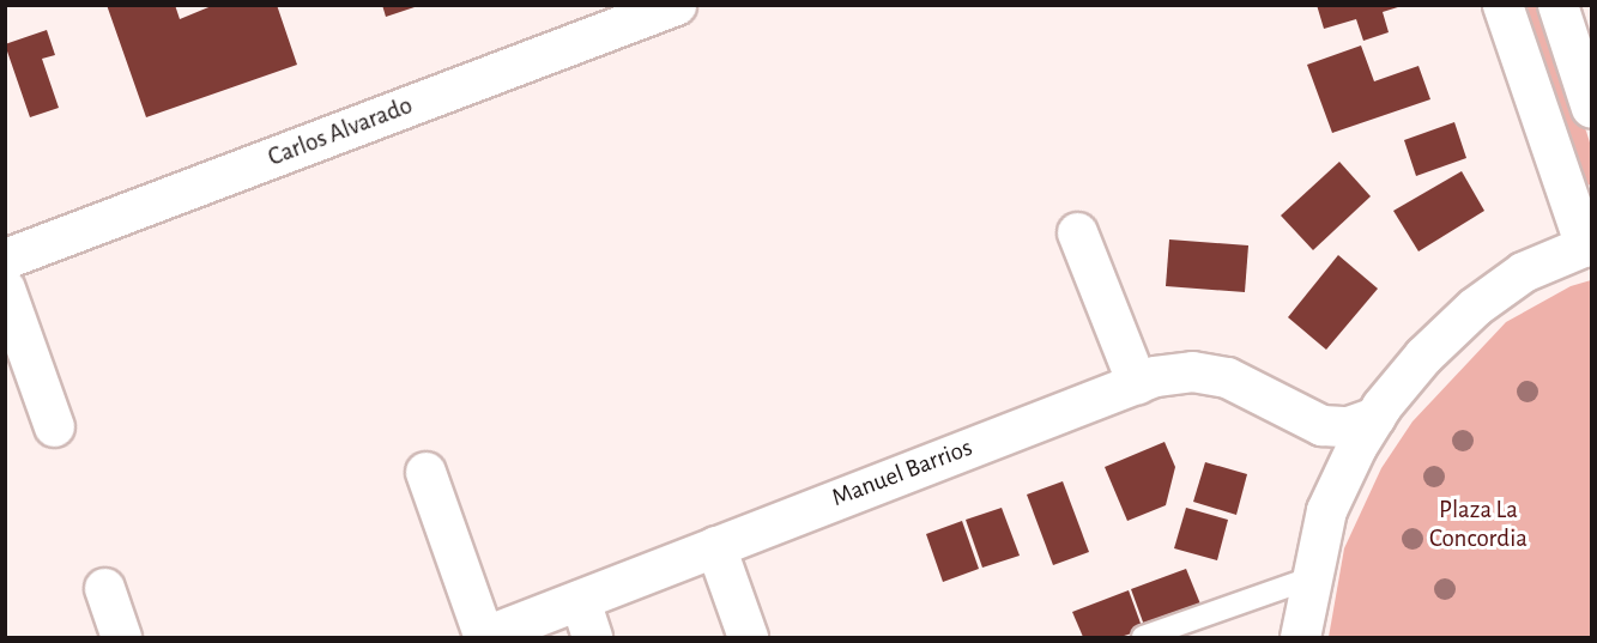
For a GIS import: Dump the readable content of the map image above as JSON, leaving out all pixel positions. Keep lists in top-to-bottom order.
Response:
{
  "streets": {
    "street": ["Carlos Alvarado", "Manuel Barrios"]
  },
  "parks": ["Plaza La Concordia"]
}
